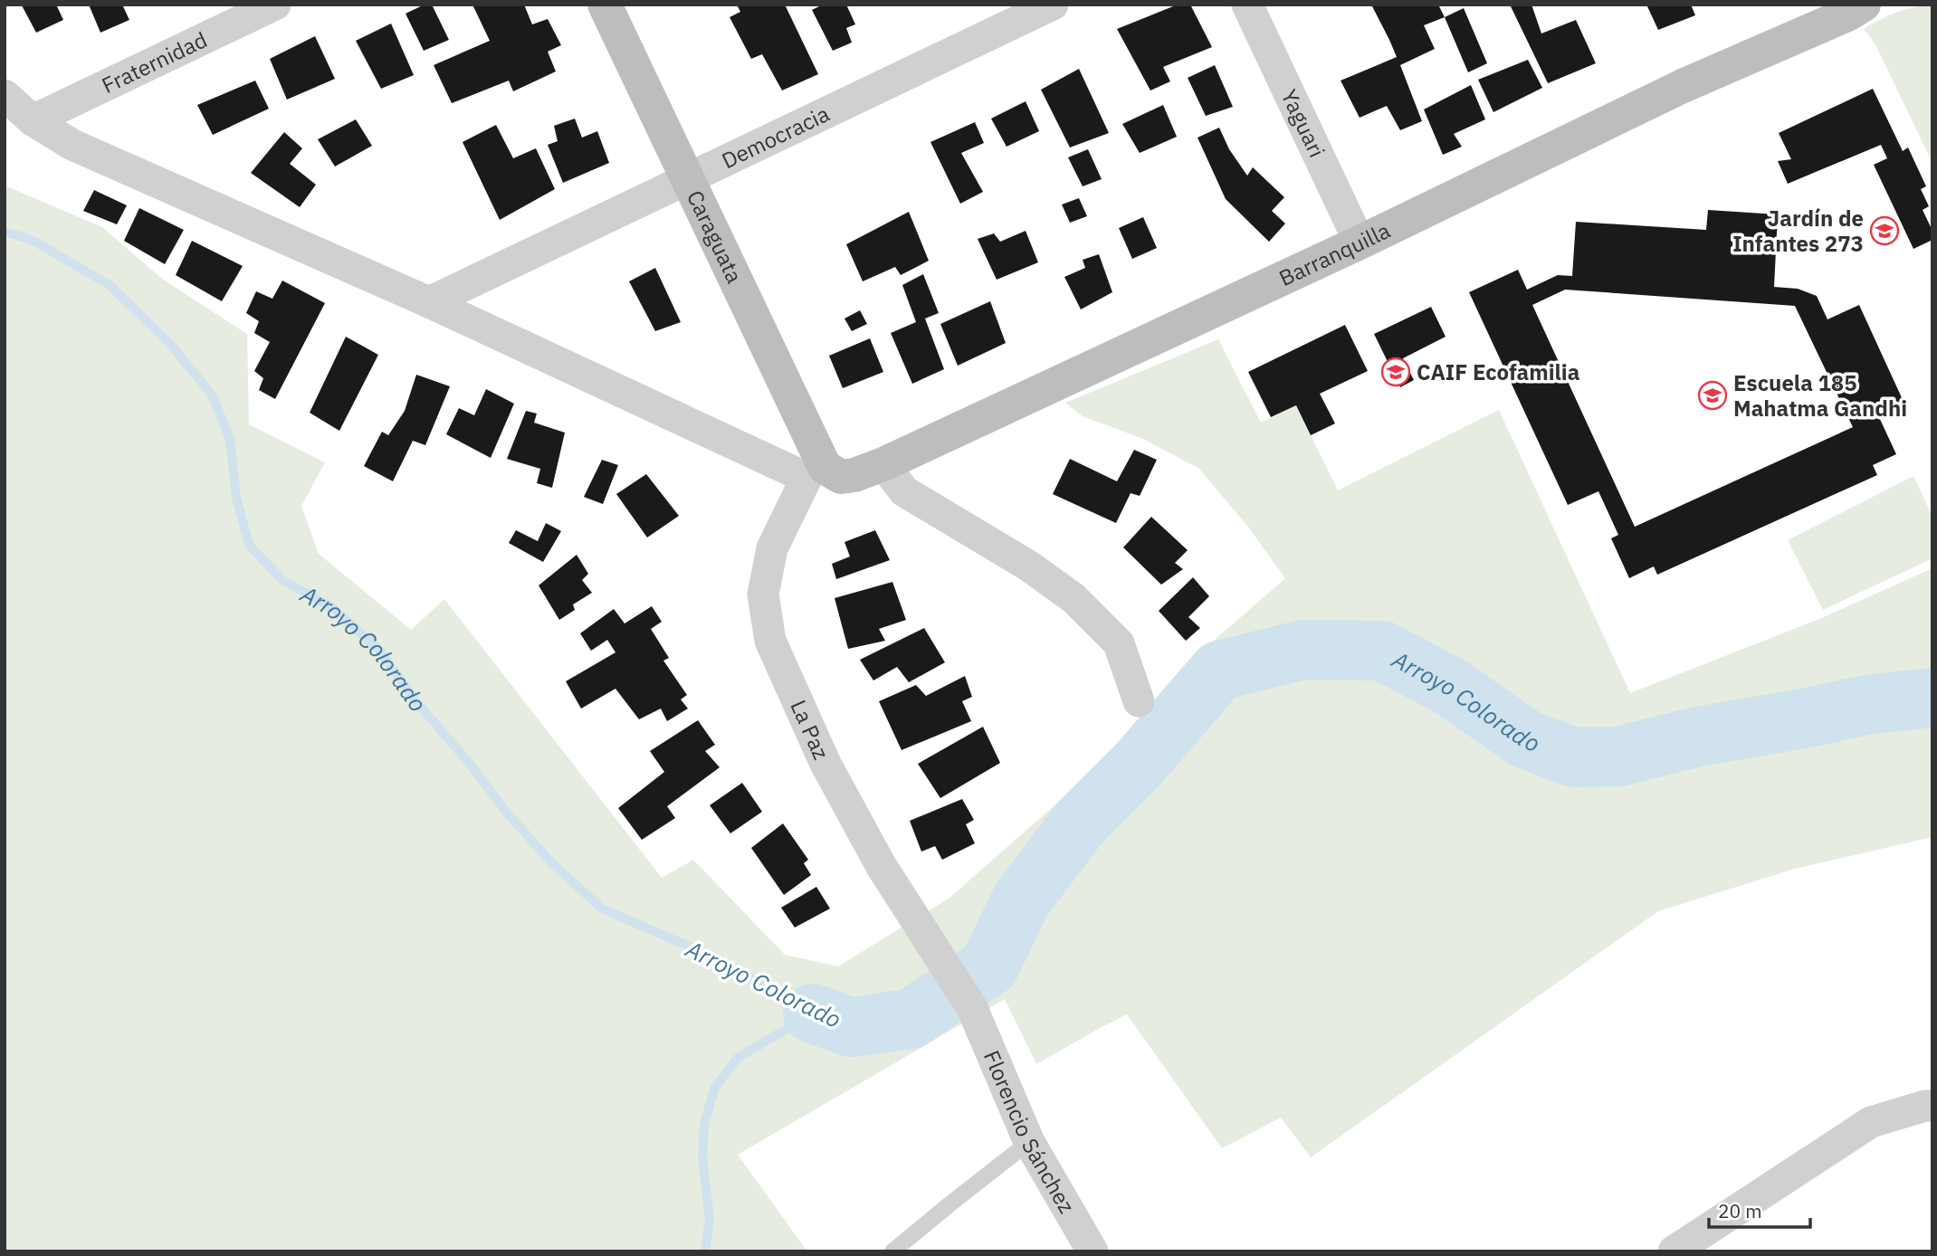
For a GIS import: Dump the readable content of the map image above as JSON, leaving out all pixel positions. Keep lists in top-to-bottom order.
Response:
{
  "streets": {
    "street": [
      "Fraternidad",
      "Yaguari",
      "Democracia",
      "Caraguata",
      "Barranquilla",
      "La Paz",
      "Florencio Sánchez"
    ]
  },
  "crossings": [
    ["Yaguari", "Barranquilla"],
    ["Democracia", "Caraguata"],
    ["Caraguata", "Barranquilla"],
    ["Caraguata", "La Paz"],
    ["Barranquilla", "La Paz"],
    ["La Paz", "Florencio Sánchez"]
  ],
  "water": ["Arroyo Colorado"],
  "places": {
    "school or university": ["Jardín de Infantes 273", "CAIF Ecofamilia", "Escuela 185 Mahatma Gandhi"]
  },
  "scale_bar": "20 m"
}
